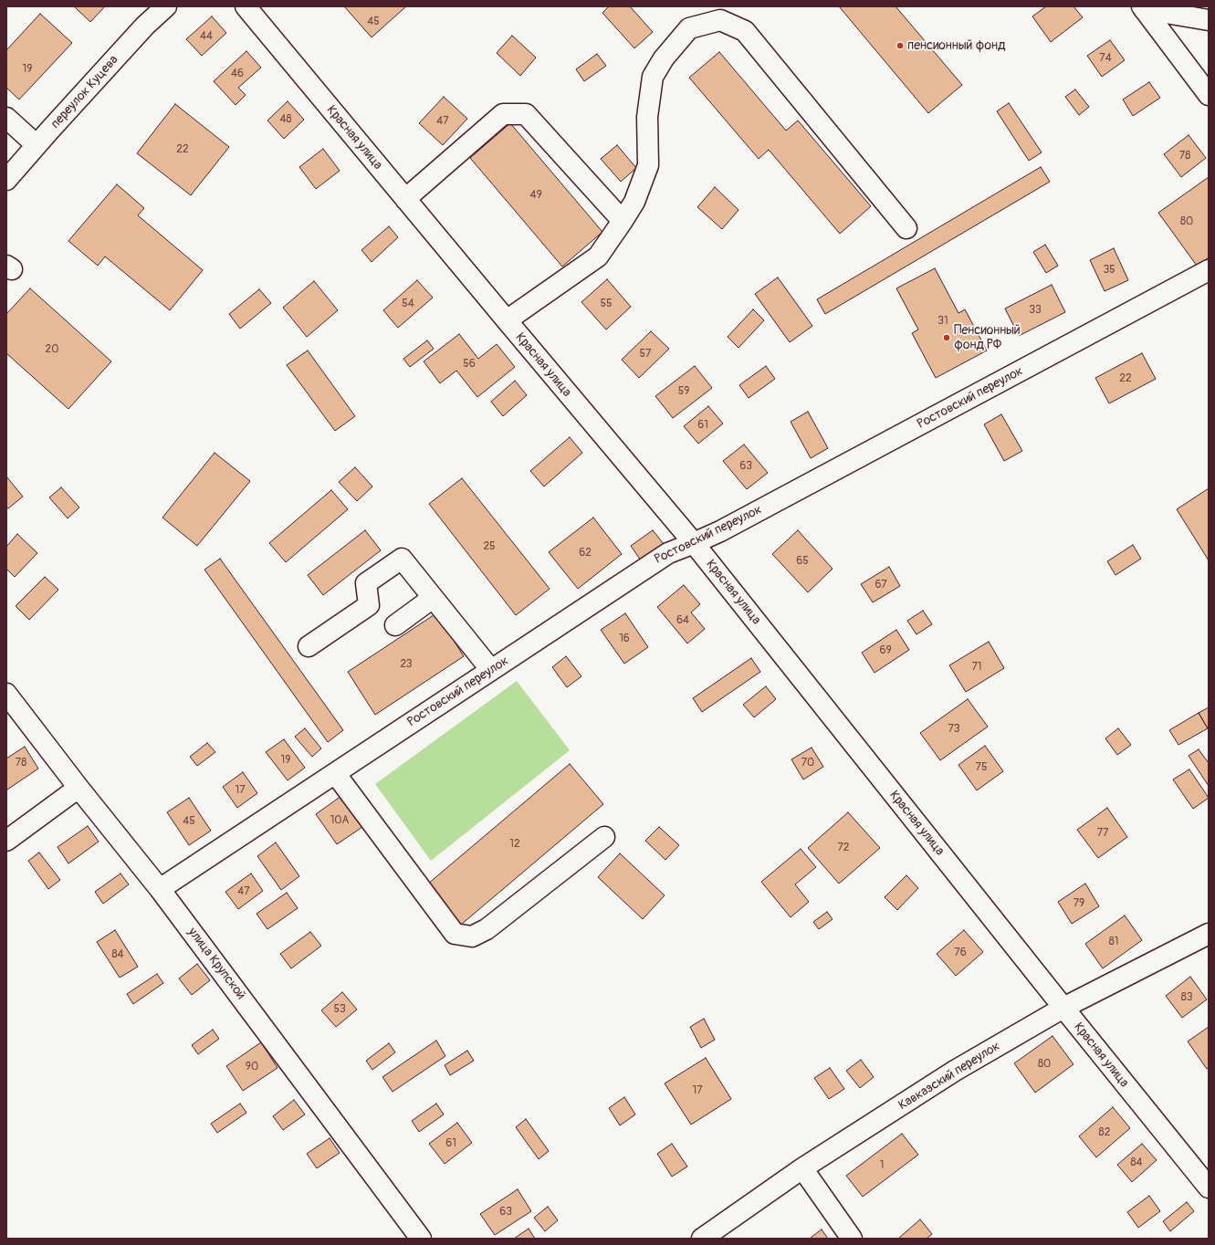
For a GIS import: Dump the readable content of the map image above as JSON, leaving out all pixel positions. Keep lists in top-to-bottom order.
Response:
{
  "streets": {
    "street": [
      "переулок Куцева",
      "Красная улица",
      "Ростовский переулок",
      "улица Крупской",
      "Кавказский переулок"
    ]
  },
  "crossings": [
    ["Красная улица", "Ростовский переулок"],
    ["Красная улица", "Кавказский переулок"],
    ["Ростовский переулок", "улица Крупской"]
  ],
  "places": ["пенсионный фонд", "Пенсионный фонд РФ"],
  "house_numbers": [
    "45",
    "44",
    "74",
    "19",
    "46",
    "48",
    "47",
    "22",
    "78",
    "49",
    "80",
    "35",
    "54",
    "55",
    "33",
    "31",
    "20",
    "57",
    "56",
    "22",
    "59",
    "61",
    "63",
    "25",
    "62",
    "65",
    "67",
    "64",
    "16",
    "69",
    "23",
    "71",
    "73",
    "19",
    "78",
    "70",
    "75",
    "17",
    "10А",
    "45",
    "77",
    "12",
    "72",
    "47",
    "79",
    "81",
    "76",
    "84",
    "83",
    "53",
    "80",
    "90",
    "17",
    "82",
    "61",
    "84",
    "1",
    "63"
  ]
}
